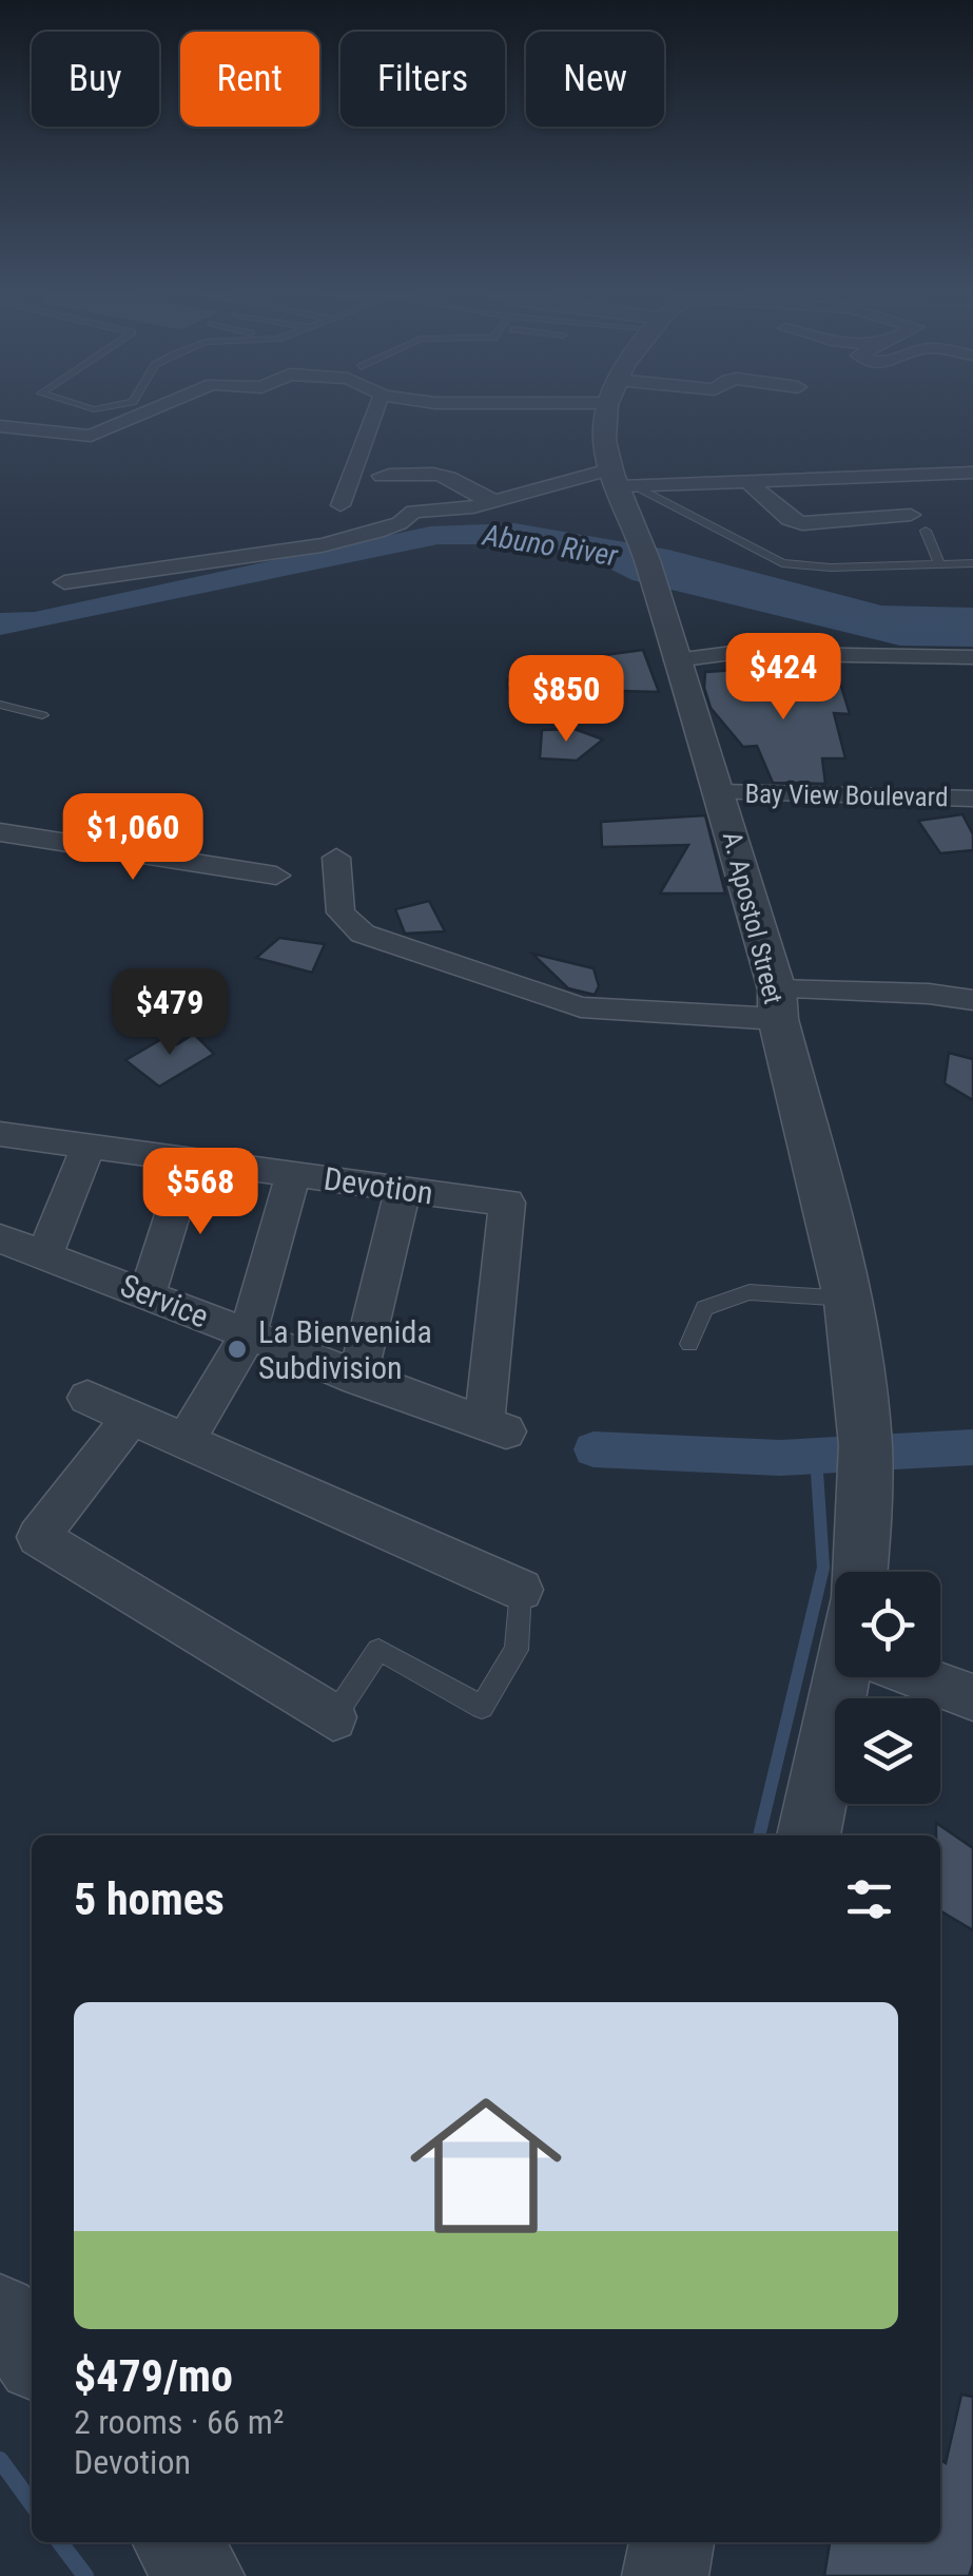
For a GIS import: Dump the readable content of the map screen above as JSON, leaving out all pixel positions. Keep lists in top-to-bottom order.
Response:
{
  "streets": {
    "street": [
      "Bay View Boulevard",
      "A. Apostol Street",
      "Devotion",
      "Service"
    ]
  },
  "crossings": [
    ["Bay View Boulevard", "A. Apostol Street"],
    ["Devotion", "Service"]
  ],
  "water": ["Abuno River"],
  "places": ["La Bienvenida Subdivision"],
  "page": {
    "chip": [
      "Buy",
      "Rent",
      "Filters",
      "New"
    ],
    "price": [
      "$424",
      "$850",
      "$1,060",
      "$479",
      "$568"
    ],
    "heading": "5 homes",
    "list": [
      {
        "name": "$479/mo",
        "note": "2 rooms · 66 m² · Devotion"
      }
    ]
  }
}
